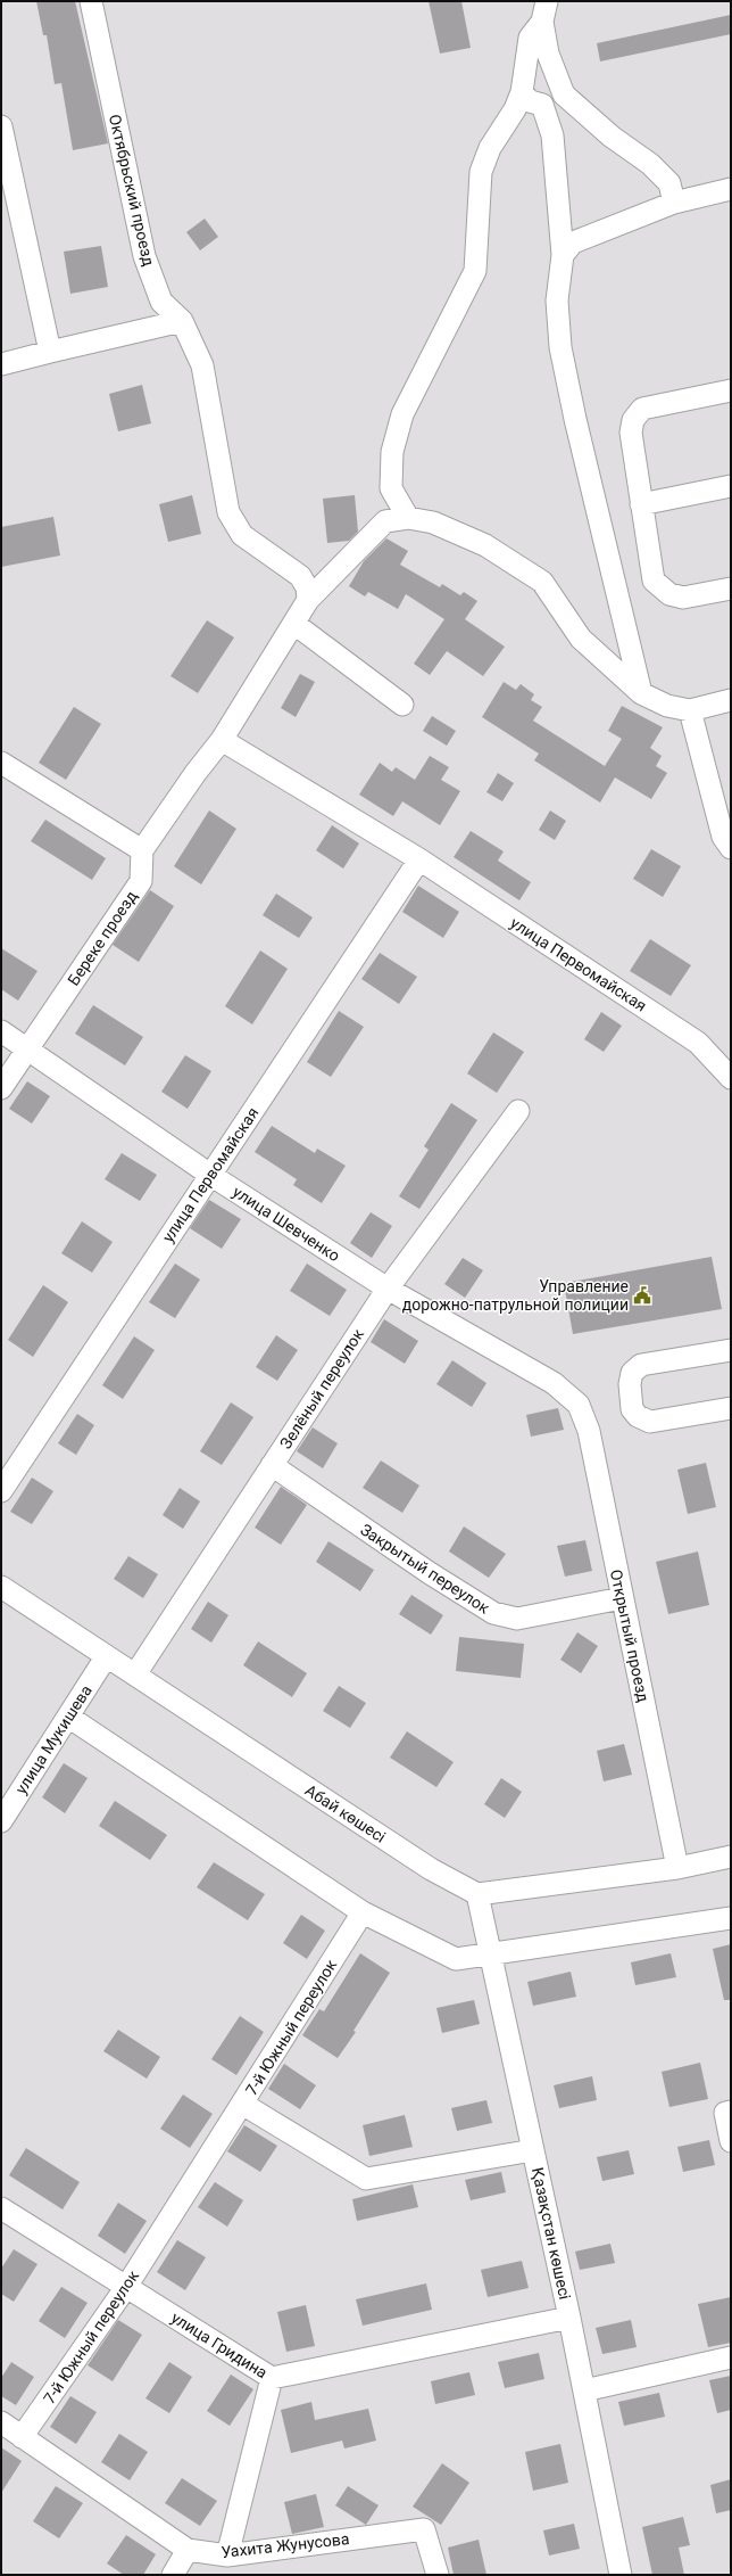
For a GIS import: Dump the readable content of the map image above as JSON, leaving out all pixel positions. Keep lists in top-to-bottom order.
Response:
{
  "streets": {
    "street": [
      "Октябрьский проезд",
      "Береке проезд",
      "улица Первомайская",
      "улица Шевченко",
      "Зелёный переулок",
      "Закрытый переулок",
      "Открытый проезд",
      "улица Мукишева",
      "Абай көшесі",
      "7-й Южный переулок",
      "Қазақстан көшесі",
      "улица Гридина",
      "Уахита Жунусова"
    ]
  },
  "crossings": [
    ["Береке проезд", "улица Шевченко"],
    ["улица Первомайская", "улица Шевченко"],
    ["улица Шевченко", "Зелёный переулок"],
    ["улица Шевченко", "Открытый проезд"],
    ["Зелёный переулок", "Закрытый переулок"],
    ["Зелёный переулок", "Абай көшесі"],
    ["Закрытый переулок", "Открытый проезд"],
    ["улица Мукишева", "Абай көшесі"],
    ["Абай көшесі", "Қазақстан көшесі"],
    ["7-й Южный переулок", "улица Гридина"],
    ["7-й Южный переулок", "Уахита Жунусова"],
    ["Қазақстан көшесі", "улица Гридина"]
  ],
  "places": {
    "public building": ["Управление дорожно-патрульной полиции"]
  }
}
